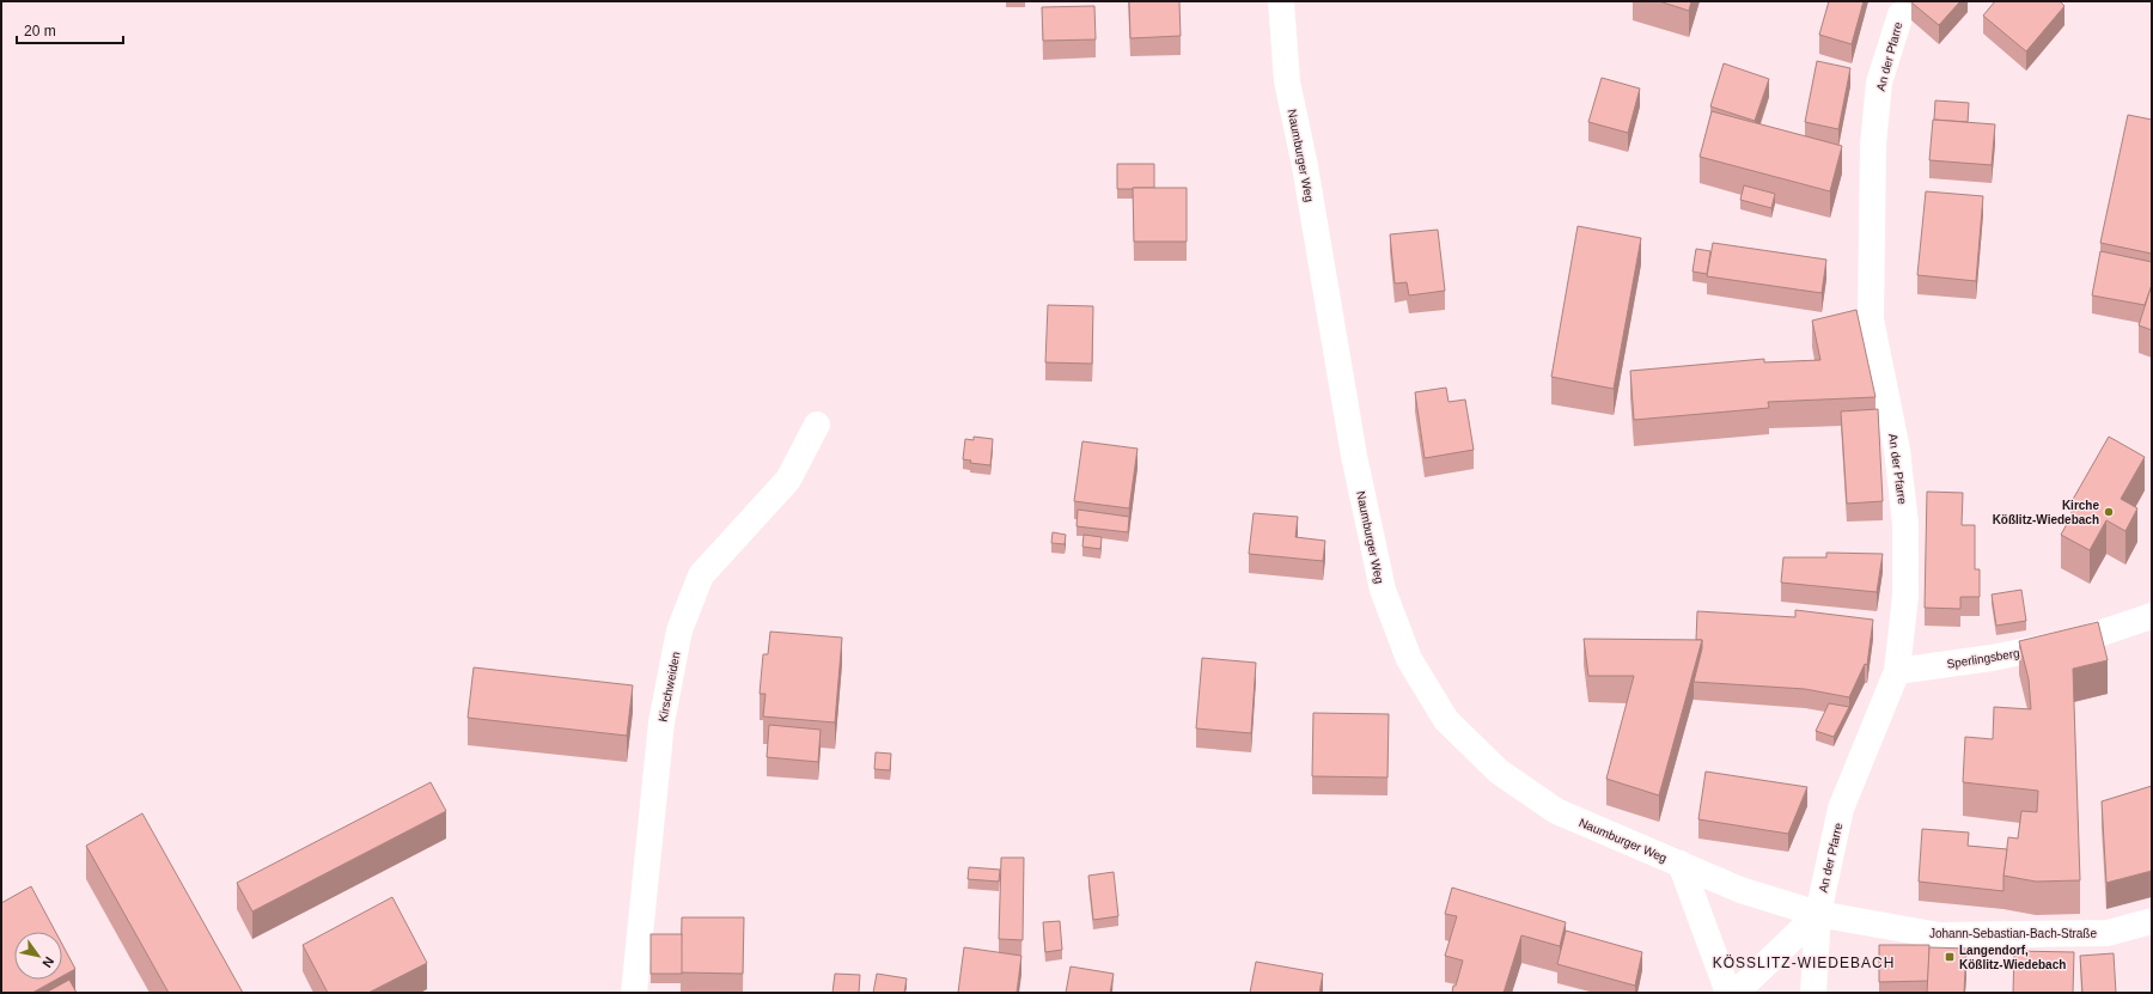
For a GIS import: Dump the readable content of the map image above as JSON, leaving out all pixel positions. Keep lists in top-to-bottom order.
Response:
{
  "streets": {
    "street": [
      "An der Pfarre",
      "Naumburger Weg",
      "Sperlingsberg",
      "Kirschweiden",
      "Johann-Sebastian-Bach-Straße"
    ]
  },
  "crossings": [
    ["An der Pfarre", "Naumburger Weg"],
    ["An der Pfarre", "Sperlingsberg"],
    ["An der Pfarre", "Johann-Sebastian-Bach-Straße"],
    ["Naumburger Weg", "Johann-Sebastian-Bach-Straße"]
  ],
  "districts": ["KÖSSLITZ-WIEDEBACH"],
  "places": {
    "other": ["Kirche Kößlitz-Wiedebach"],
    "transit": ["Langendorf, Kößlitz-Wiedebach"]
  },
  "scale_bar": "20 m",
  "north": "bottom right"
}
